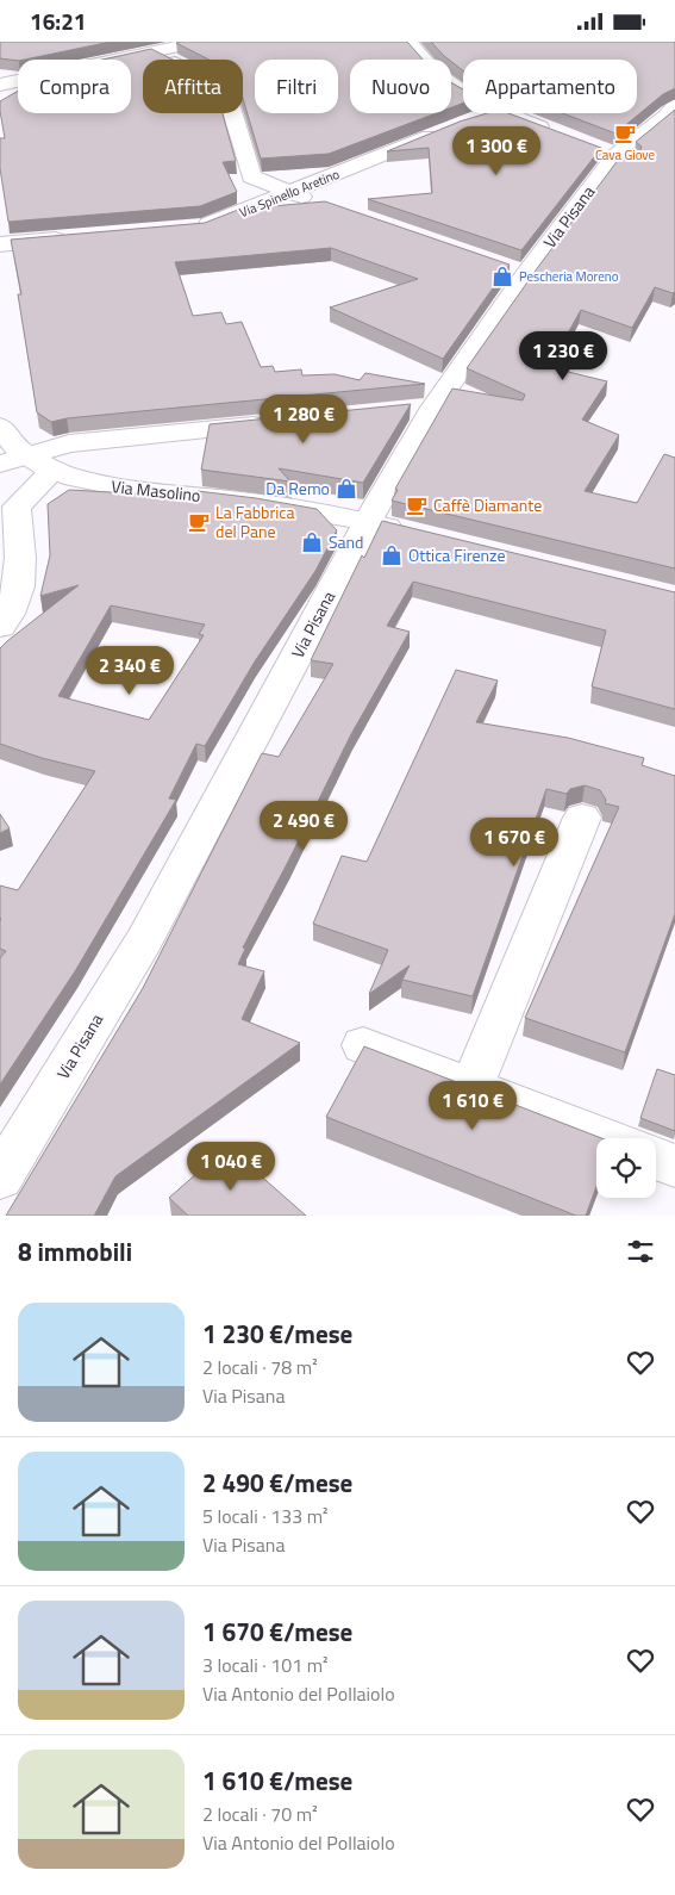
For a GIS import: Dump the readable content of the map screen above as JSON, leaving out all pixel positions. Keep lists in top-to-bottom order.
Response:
{
  "streets": {
    "street": ["Via Spinello Aretino", "Via Pisana", "Via Masolino"]
  },
  "crossings": [
    ["Via Pisana", "Via Masolino"]
  ],
  "places": {
    "cafe": ["Cava Giove", "Caffè Diamante", "La Fabbrica del Pane"],
    "shop": [
      "Pescheria Moreno",
      "Da Remo",
      "Sand",
      "Ottica Firenze"
    ]
  },
  "page": {
    "status": "16:21",
    "chip": [
      "Compra",
      "Affitta",
      "Filtri",
      "Nuovo",
      "Appartamento"
    ],
    "price": [
      "1 300 €",
      "1 230 €",
      "1 280 €",
      "2 340 €",
      "2 490 €",
      "1 670 €",
      "1 610 €",
      "1 040 €"
    ],
    "heading": "8 immobili",
    "list": [
      {
        "name": "1 230 €/mese",
        "note": "2 locali · 78 m² · Via Pisana"
      },
      {
        "name": "2 490 €/mese",
        "note": "5 locali · 133 m² · Via Pisana"
      },
      {
        "name": "1 670 €/mese",
        "note": "3 locali · 101 m² · Via Antonio del Pollaiolo"
      },
      {
        "name": "1 610 €/mese",
        "note": "2 locali · 70 m² · Via Antonio del Pollaiolo"
      }
    ]
  }
}
